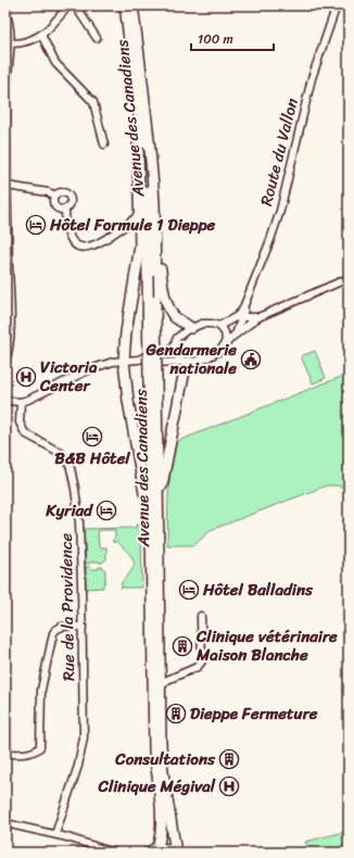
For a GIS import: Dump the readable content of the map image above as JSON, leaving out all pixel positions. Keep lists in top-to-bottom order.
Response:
{
  "streets": {
    "main road": ["Avenue des Canadiens"],
    "street": ["Route du Vallon", "Rue de la Providence"]
  },
  "places": {
    "hotel": [
      "Hôtel Formule 1 Dieppe",
      "B&B Hôtel",
      "Kyriad",
      "Hôtel Balladins"
    ],
    "public building": ["Gendarmerie nationale"],
    "hospital": ["Victoria Center", "Clinique Mégival"],
    "building": ["Clinique vétérinaire Maison Blanche", "Dieppe Fermeture", "Consultations"]
  },
  "scale_bar": "100 m"
}
